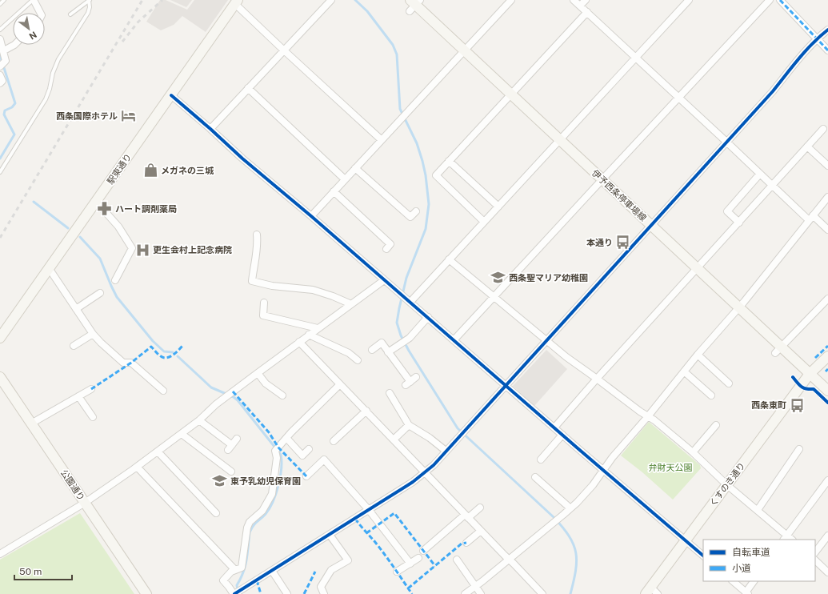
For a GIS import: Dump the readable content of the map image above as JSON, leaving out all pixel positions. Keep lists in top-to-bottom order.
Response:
{
  "streets": {
    "street": [
      "駅東通り",
      "伊予西条停車場線",
      "くすのき通り",
      "公園通り"
    ]
  },
  "crossings": [
    ["伊予西条停車場線", "くすのき通り"]
  ],
  "parks": ["弁財天公園"],
  "places": {
    "hotel": ["西条国際ホテル"],
    "shop": ["メガネの三城"],
    "pharmacy": ["ハート調剤薬局"],
    "bus stop": ["本通り", "西条東町"],
    "hospital": ["更生会村上記念病院"],
    "school or university": ["西条聖マリア幼稚園", "東予乳幼児保育園"]
  },
  "legend": ["自転車道", "小道"],
  "scale_bar": "50 m",
  "north": "bottom right"
}
